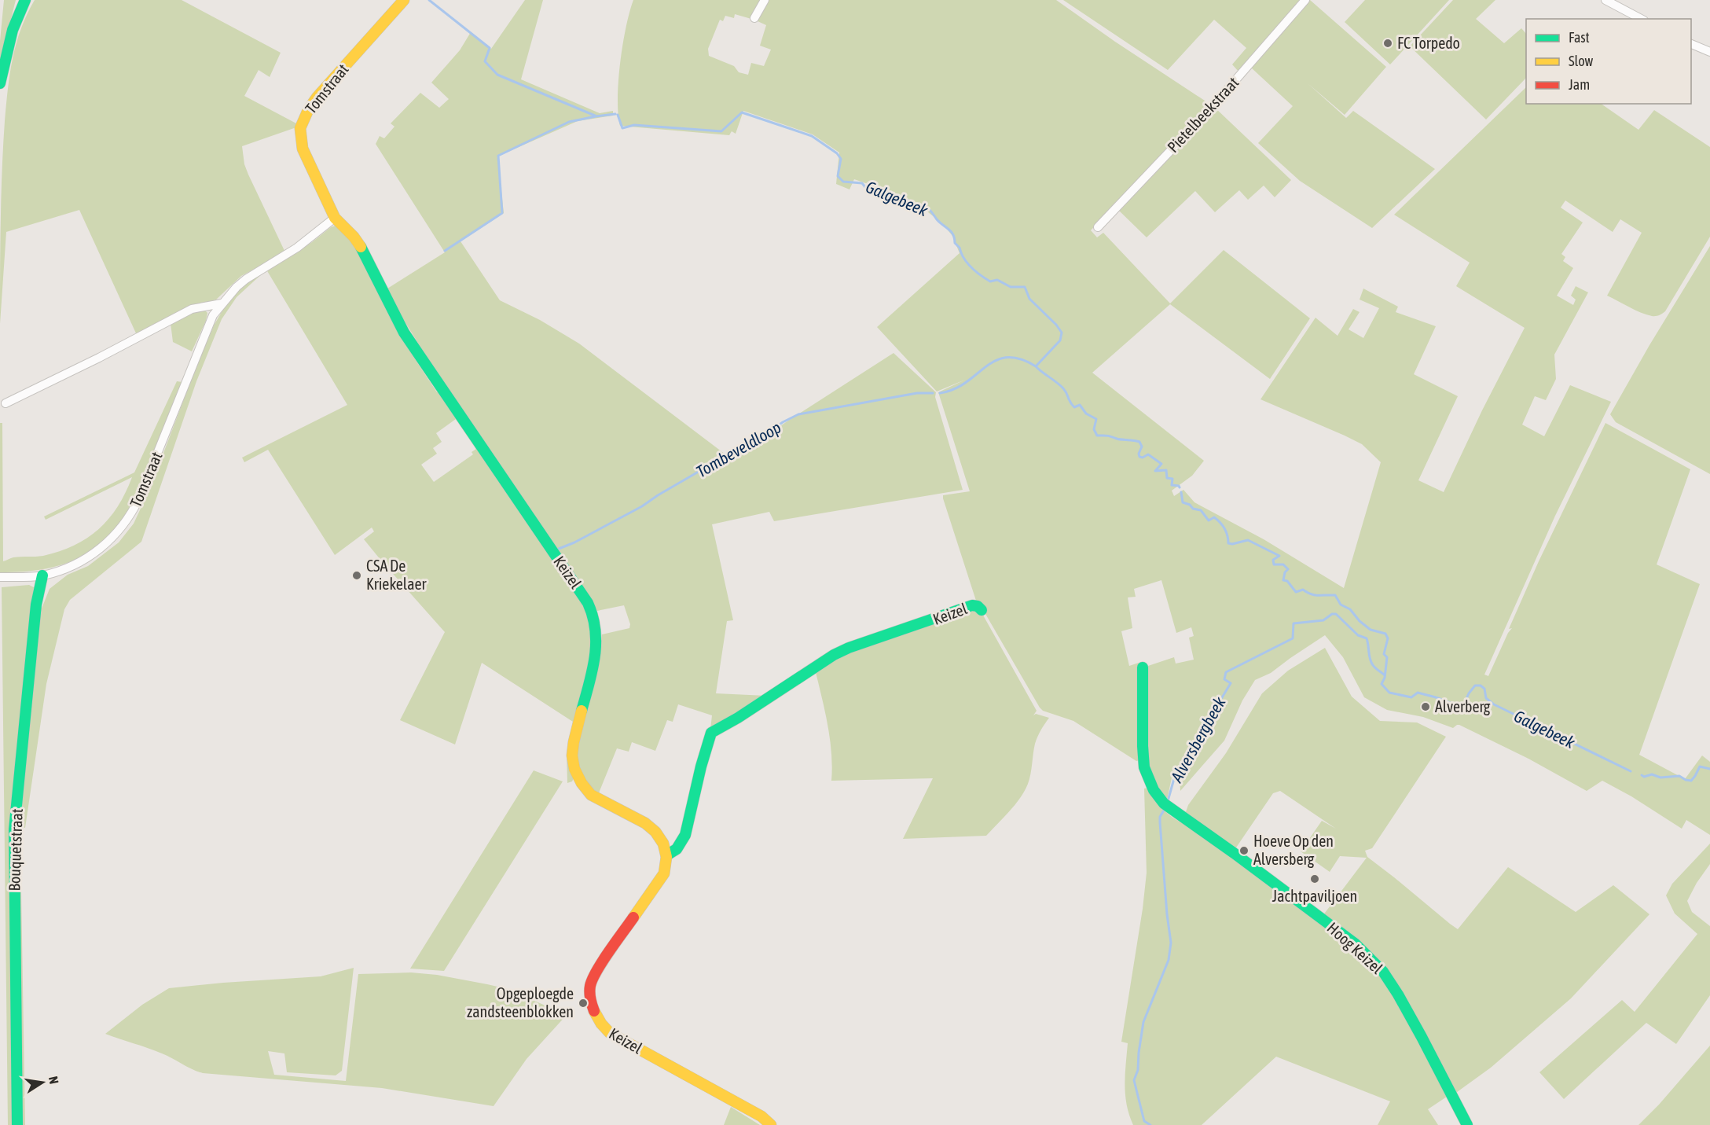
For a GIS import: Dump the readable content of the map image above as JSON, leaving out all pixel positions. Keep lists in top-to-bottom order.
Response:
{
  "streets": {
    "main road": [
      "Tomstraat",
      "Keizel",
      "Bouquetstraat",
      "Hoog Keizel"
    ],
    "street": ["Pietelbeekstraat"]
  },
  "crossings": [
    ["Tomstraat", "Keizel"],
    ["Tomstraat", "Bouquetstraat"]
  ],
  "water": ["Galgebeek", "Tombeveldloop", "Alversbergbeek"],
  "places": [
    "FC Torpedo",
    "CSA De Kriekelaer",
    "Alverberg",
    "Hoeve Op den Alversberg",
    "Jachtpaviljoen",
    "Opgeploegde zandsteenblokken"
  ],
  "legend": ["Fast", "Slow", "Jam"],
  "north": "right"
}
